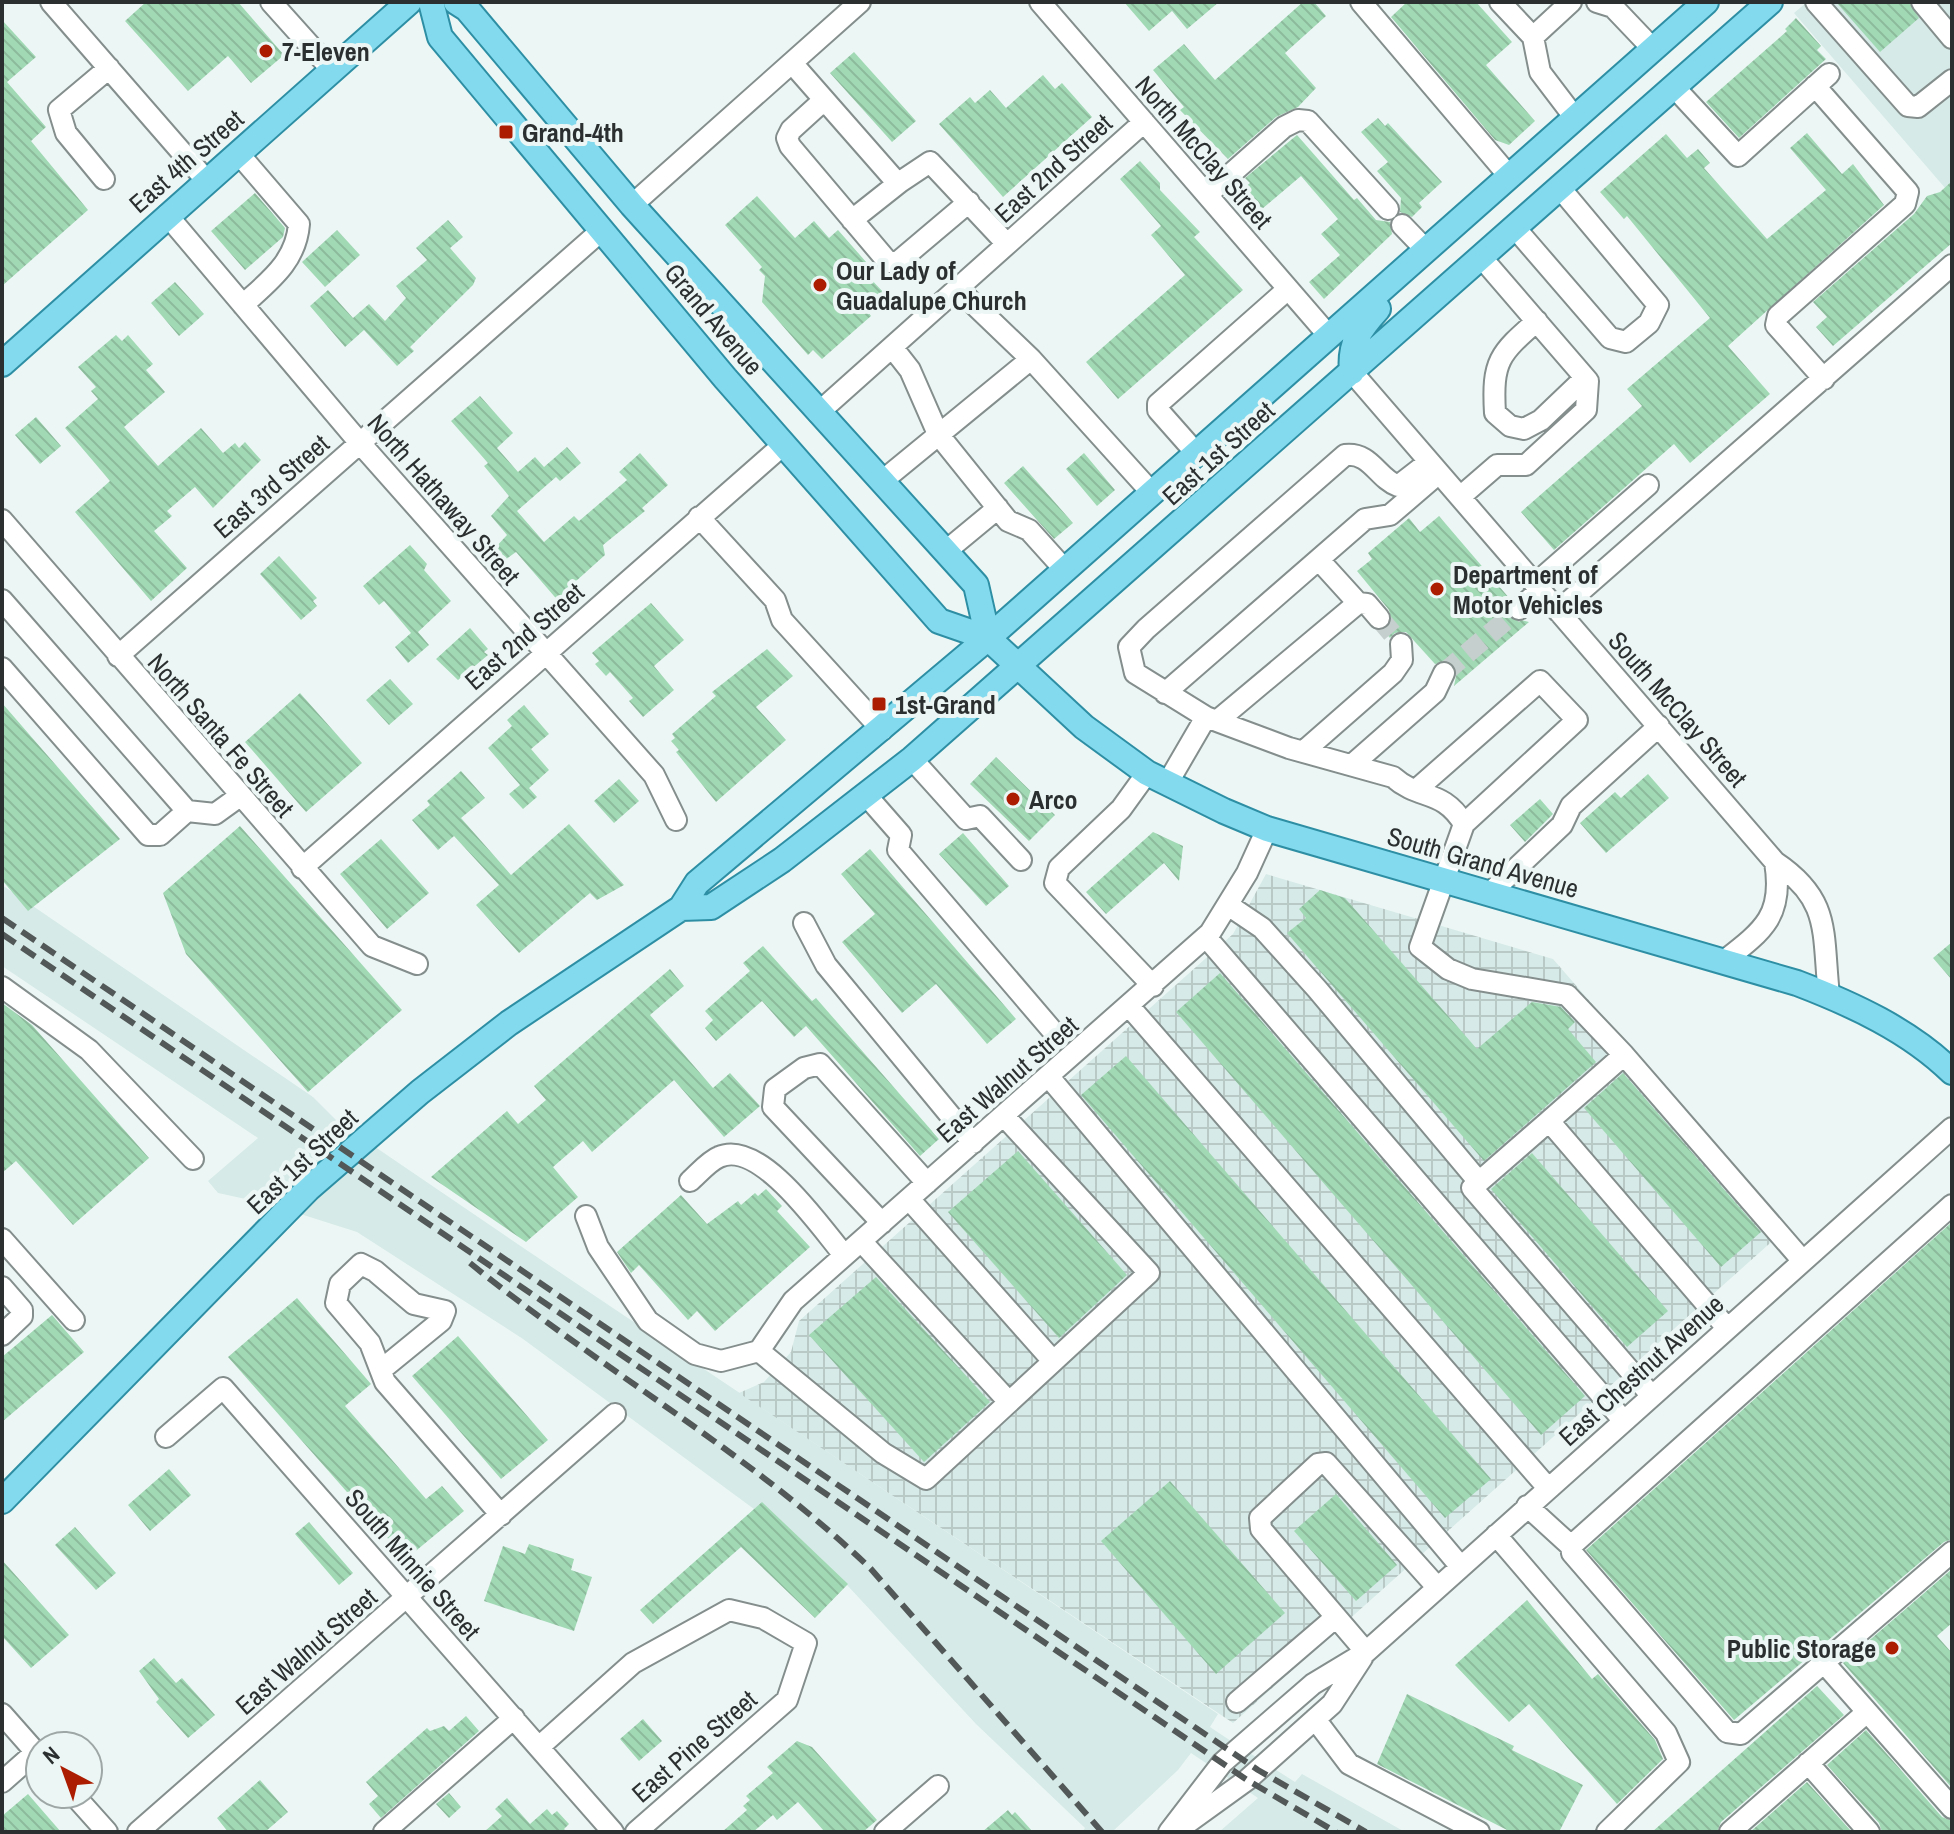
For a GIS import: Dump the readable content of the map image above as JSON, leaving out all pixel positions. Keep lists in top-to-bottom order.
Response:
{
  "streets": {
    "main road": [
      "East 4th Street",
      "Grand Avenue",
      "East 1st Street",
      "South Grand Avenue"
    ],
    "street": [
      "North McClay Street",
      "East 2nd Street",
      "East 3rd Street",
      "North Hathaway Street",
      "South McClay Street",
      "North Santa Fe Street",
      "East Walnut Street",
      "East Chestnut Avenue",
      "South Minnie Street",
      "East Pine Street"
    ]
  },
  "crossings": [
    ["North McClay Street", "East 2nd Street"],
    ["North McClay Street", "East 1st Street"],
    ["East 4th Street", "North Hathaway Street"],
    ["East 2nd Street", "Grand Avenue"],
    ["East 2nd Street", "North Hathaway Street"],
    ["East 2nd Street", "North Santa Fe Street"],
    ["Grand Avenue", "East 1st Street"],
    ["Grand Avenue", "East 3rd Street"],
    ["Grand Avenue", "South Grand Avenue"],
    ["East 1st Street", "South McClay Street"],
    ["East 1st Street", "South Grand Avenue"],
    ["East 3rd Street", "North Hathaway Street"],
    ["East 3rd Street", "North Santa Fe Street"],
    ["South McClay Street", "South Grand Avenue"],
    ["South Grand Avenue", "East Walnut Street"],
    ["East Walnut Street", "South Minnie Street"],
    ["South Minnie Street", "East Pine Street"]
  ],
  "places": {
    "other": [
      "7-Eleven",
      "Our Lady of Guadalupe Church",
      "Department of Motor Vehicles",
      "Arco",
      "Public Storage"
    ],
    "transit": ["Grand-4th", "1st-Grand"]
  },
  "north": "top left"
}
